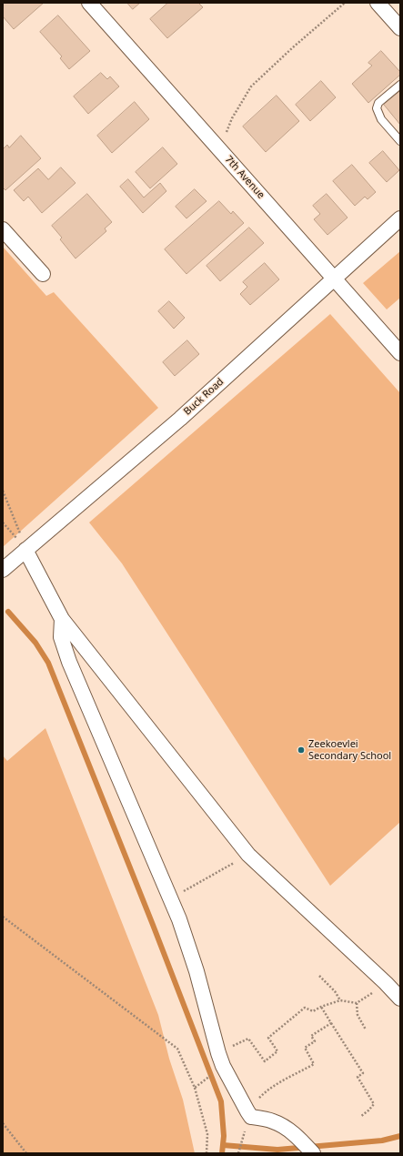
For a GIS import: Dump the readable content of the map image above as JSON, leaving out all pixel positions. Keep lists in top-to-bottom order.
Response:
{
  "streets": {
    "street": ["7th Avenue", "Buck Road"]
  },
  "crossings": [
    ["7th Avenue", "Buck Road"]
  ],
  "places": ["Zeekoevlei Secondary School"]
}
